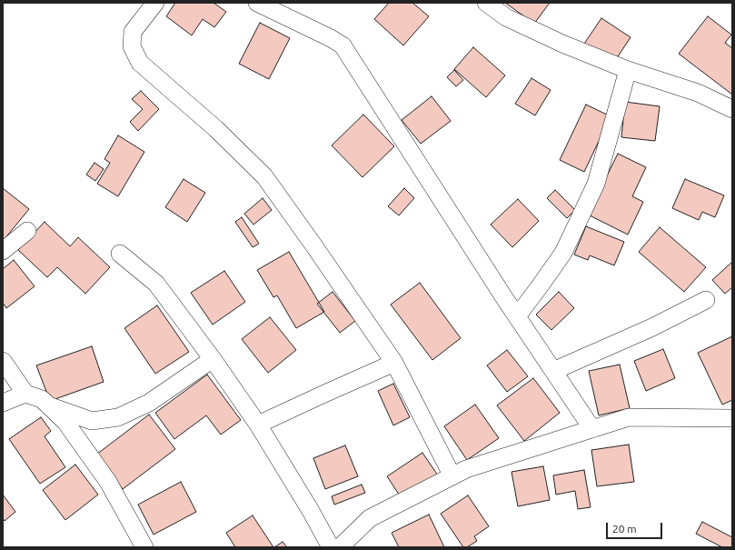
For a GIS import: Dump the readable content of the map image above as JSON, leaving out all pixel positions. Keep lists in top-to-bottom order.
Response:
{
  "scale_bar": "20 m"
}
